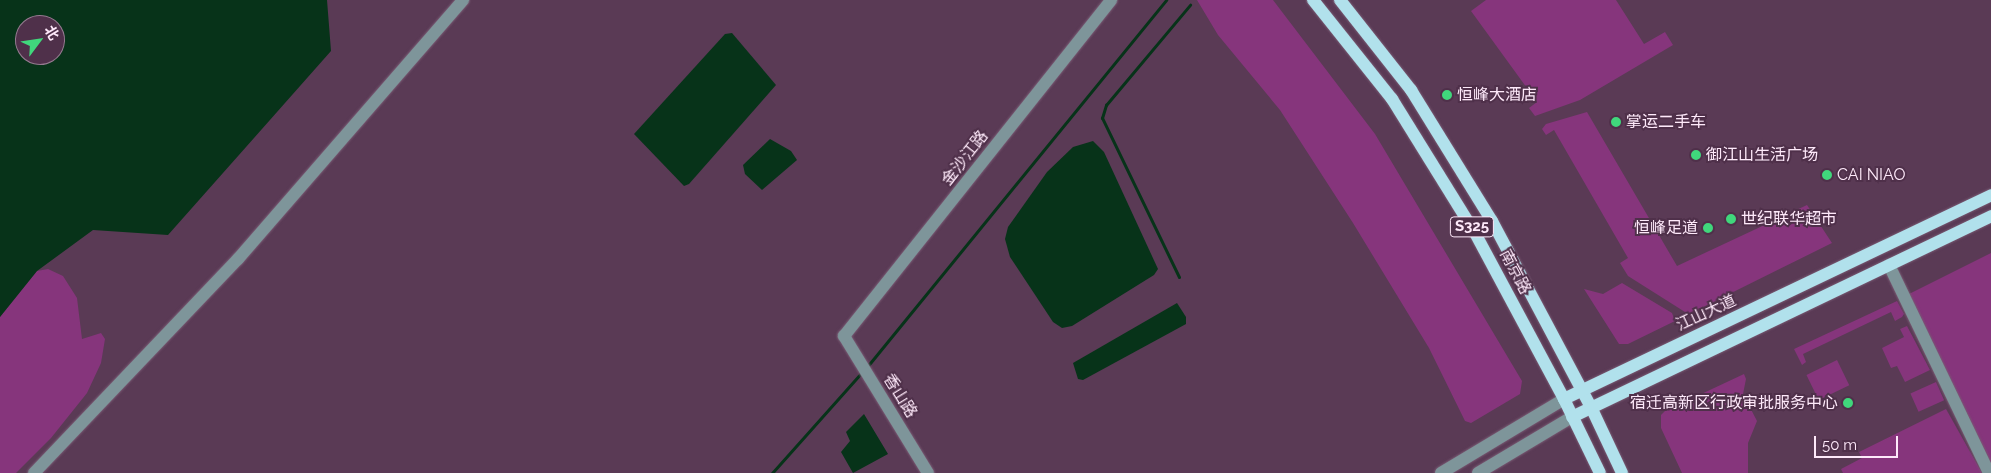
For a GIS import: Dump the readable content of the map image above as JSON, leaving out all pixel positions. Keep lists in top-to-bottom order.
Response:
{
  "streets": {
    "main road": ["S325", "南京路", "江山大道"],
    "street": ["金沙江路", "香山路"]
  },
  "crossings": [
    ["金沙江路", "香山路"],
    ["南京路", "江山大道"]
  ],
  "places": [
    "恒峰大酒店",
    "掌运二手车",
    "御江山生活广场",
    "CAI NIAO",
    "世纪联华超市",
    "恒峰足道",
    "宿迁高新区行政审批服务中心"
  ],
  "scale_bar": "50 m",
  "north": "top right"
}
